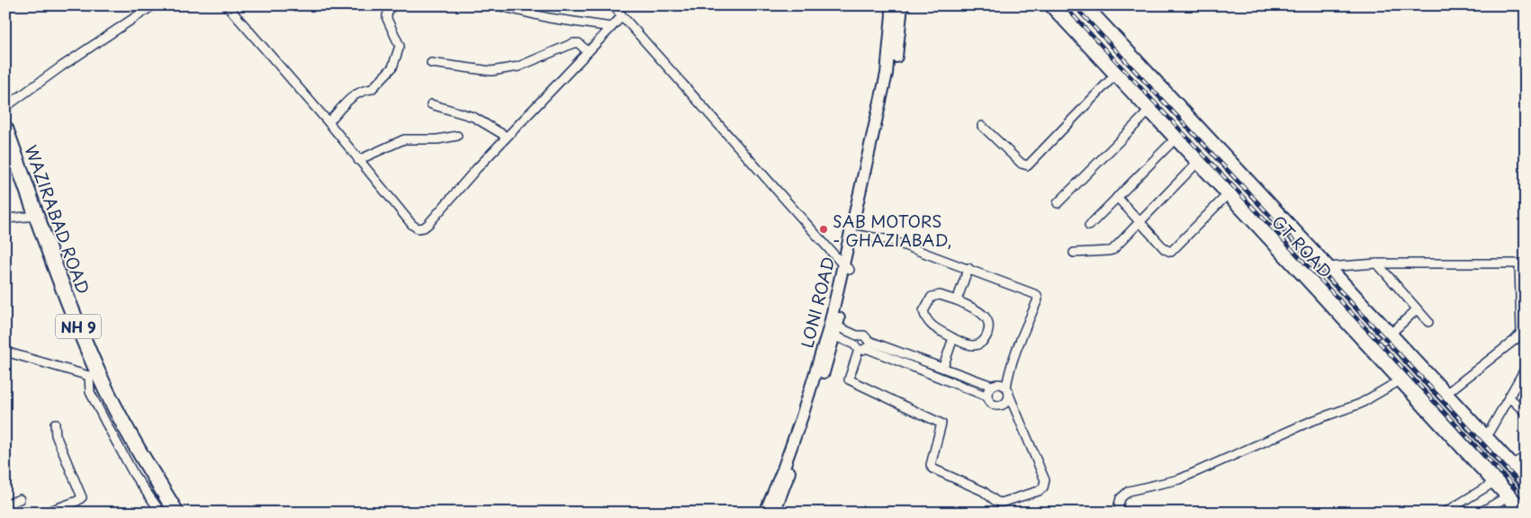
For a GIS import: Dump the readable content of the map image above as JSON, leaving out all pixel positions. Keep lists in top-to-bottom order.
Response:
{
  "streets": {
    "highway": ["WAZIRABAD ROAD", "GT ROAD", "NH 9"],
    "street": ["LONI ROAD"]
  },
  "places": ["SAB MOTORS - GHAZIABAD,"]
}
